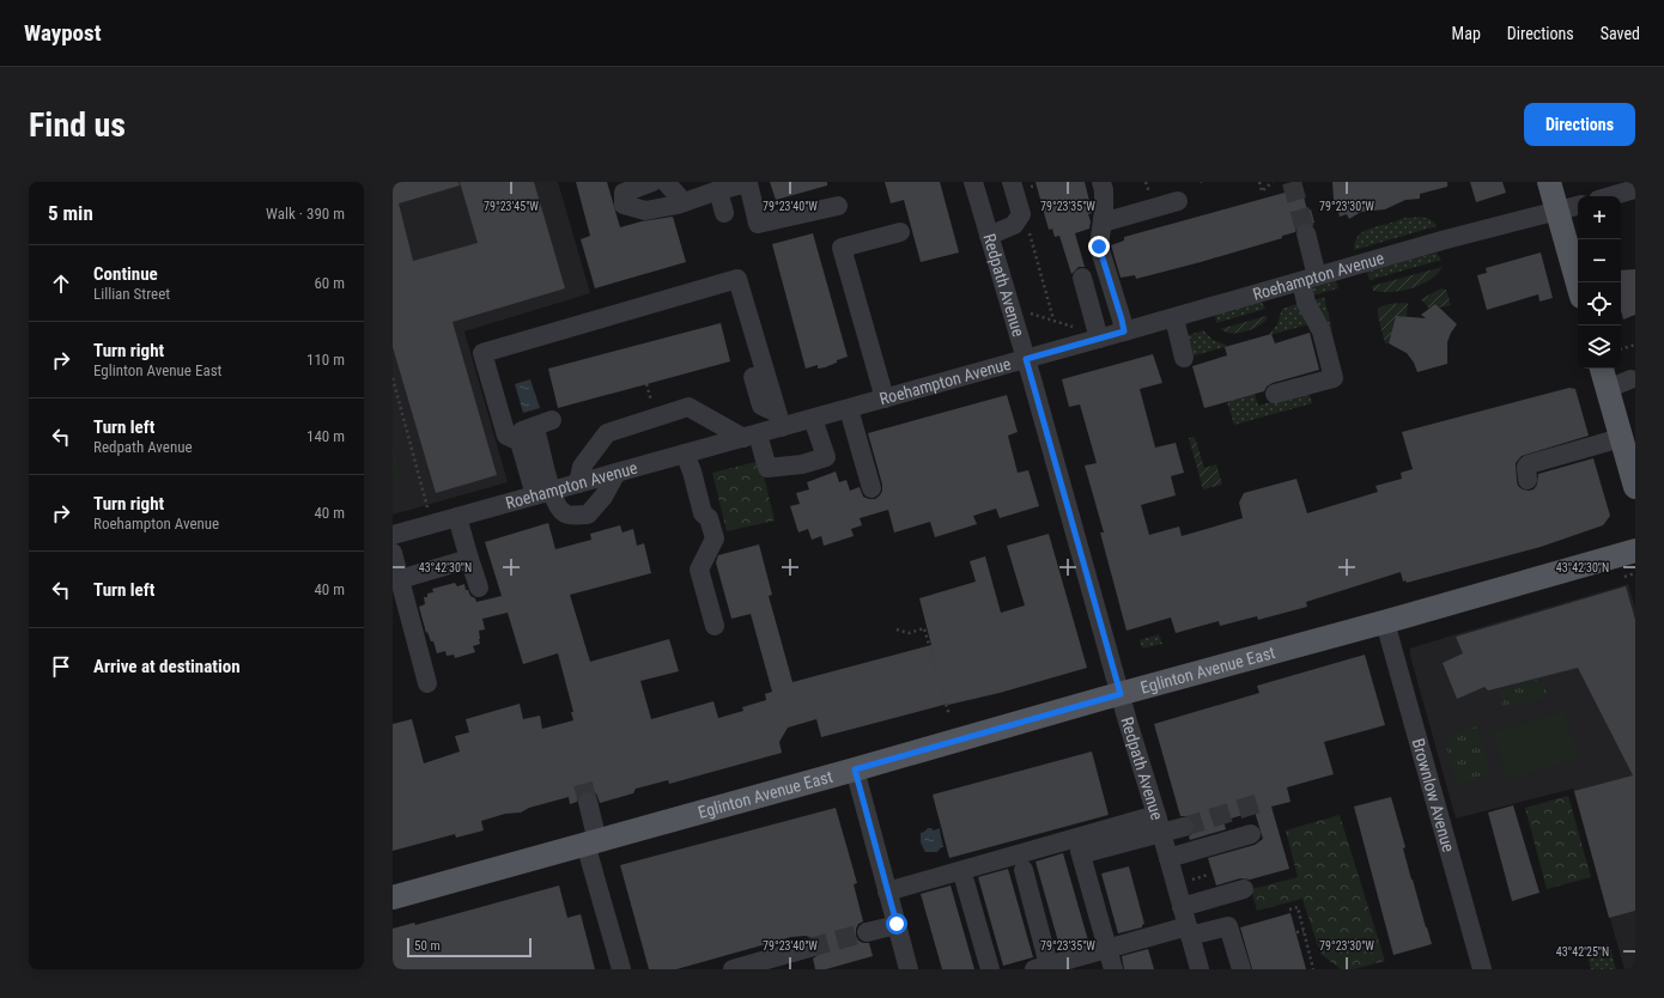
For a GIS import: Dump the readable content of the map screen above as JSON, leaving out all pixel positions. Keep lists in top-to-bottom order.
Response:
{
  "streets": {
    "main road": ["Eglinton Avenue East"],
    "street": ["Roehampton Avenue", "Redpath Avenue", "Brownlow Avenue"]
  },
  "crossings": [
    ["Roehampton Avenue", "Redpath Avenue"],
    ["Redpath Avenue", "Eglinton Avenue East"],
    ["Eglinton Avenue East", "Brownlow Avenue"]
  ],
  "scale_bar": "50 m",
  "page": {
    "header": "Waypost",
    "nav": ["Map", "Directions", "Saved"],
    "buttons": "Directions",
    "title": "Find us",
    "heading": ["5 min", "Walk · 390 m"],
    "map_buttons": ["+", "−"],
    "list": [
      ["Continue", "Lillian Street", "60 m"],
      ["Turn right", "Eglinton Avenue East", "110 m"],
      ["Turn left", "Redpath Avenue", "140 m"],
      ["Turn right", "Roehampton Avenue", "40 m"],
      ["Turn left", "40 m"],
      "Arrive at destination"
    ],
    "scale": "50 m"
  },
  "coordinates": [
    "79°23'45\"W",
    "79°23'40\"W",
    "79°23'35\"W",
    "79°23'30\"W",
    "43°42'30\"N",
    "43°42'25\"N"
  ]
}
